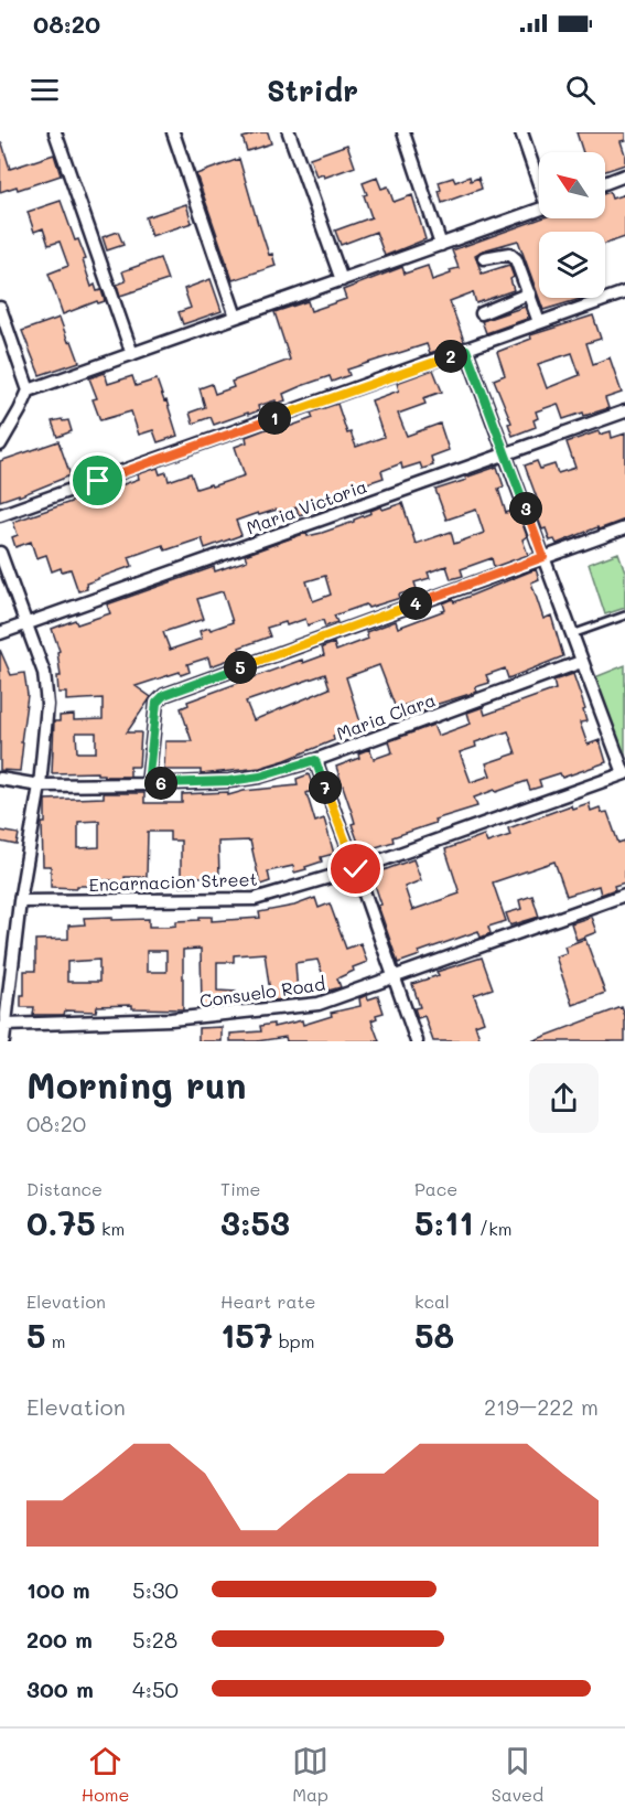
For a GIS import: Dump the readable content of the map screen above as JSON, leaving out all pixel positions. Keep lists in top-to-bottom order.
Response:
{
  "streets": {
    "street": [
      "Maria Victoria",
      "Maria Clara",
      "Encarnacion Street",
      "Consuelo Road"
    ]
  },
  "north": "top left",
  "page": {
    "status": "08:20",
    "header": "Stridr",
    "pins": [
      "2",
      "1",
      "3",
      "4",
      "5",
      "6",
      "7"
    ],
    "heading": ["Morning run", "08:20"],
    "stats": [
      ["Distance", "0.75 km"],
      ["Time", "3:53"],
      ["Pace", "5:11 /km"],
      ["Elevation", "5 m"],
      ["Heart rate", "157 bpm"],
      ["kcal", "58"]
    ],
    "chart": ["Elevation", "219–222 m"],
    "list": [
      {
        "name": "100 m",
        "note": "5:30"
      },
      {
        "name": "200 m",
        "note": "5:28"
      },
      {
        "name": "300 m",
        "note": "4:50"
      }
    ],
    "tabs": ["Home", "Map", "Saved"]
  }
}
